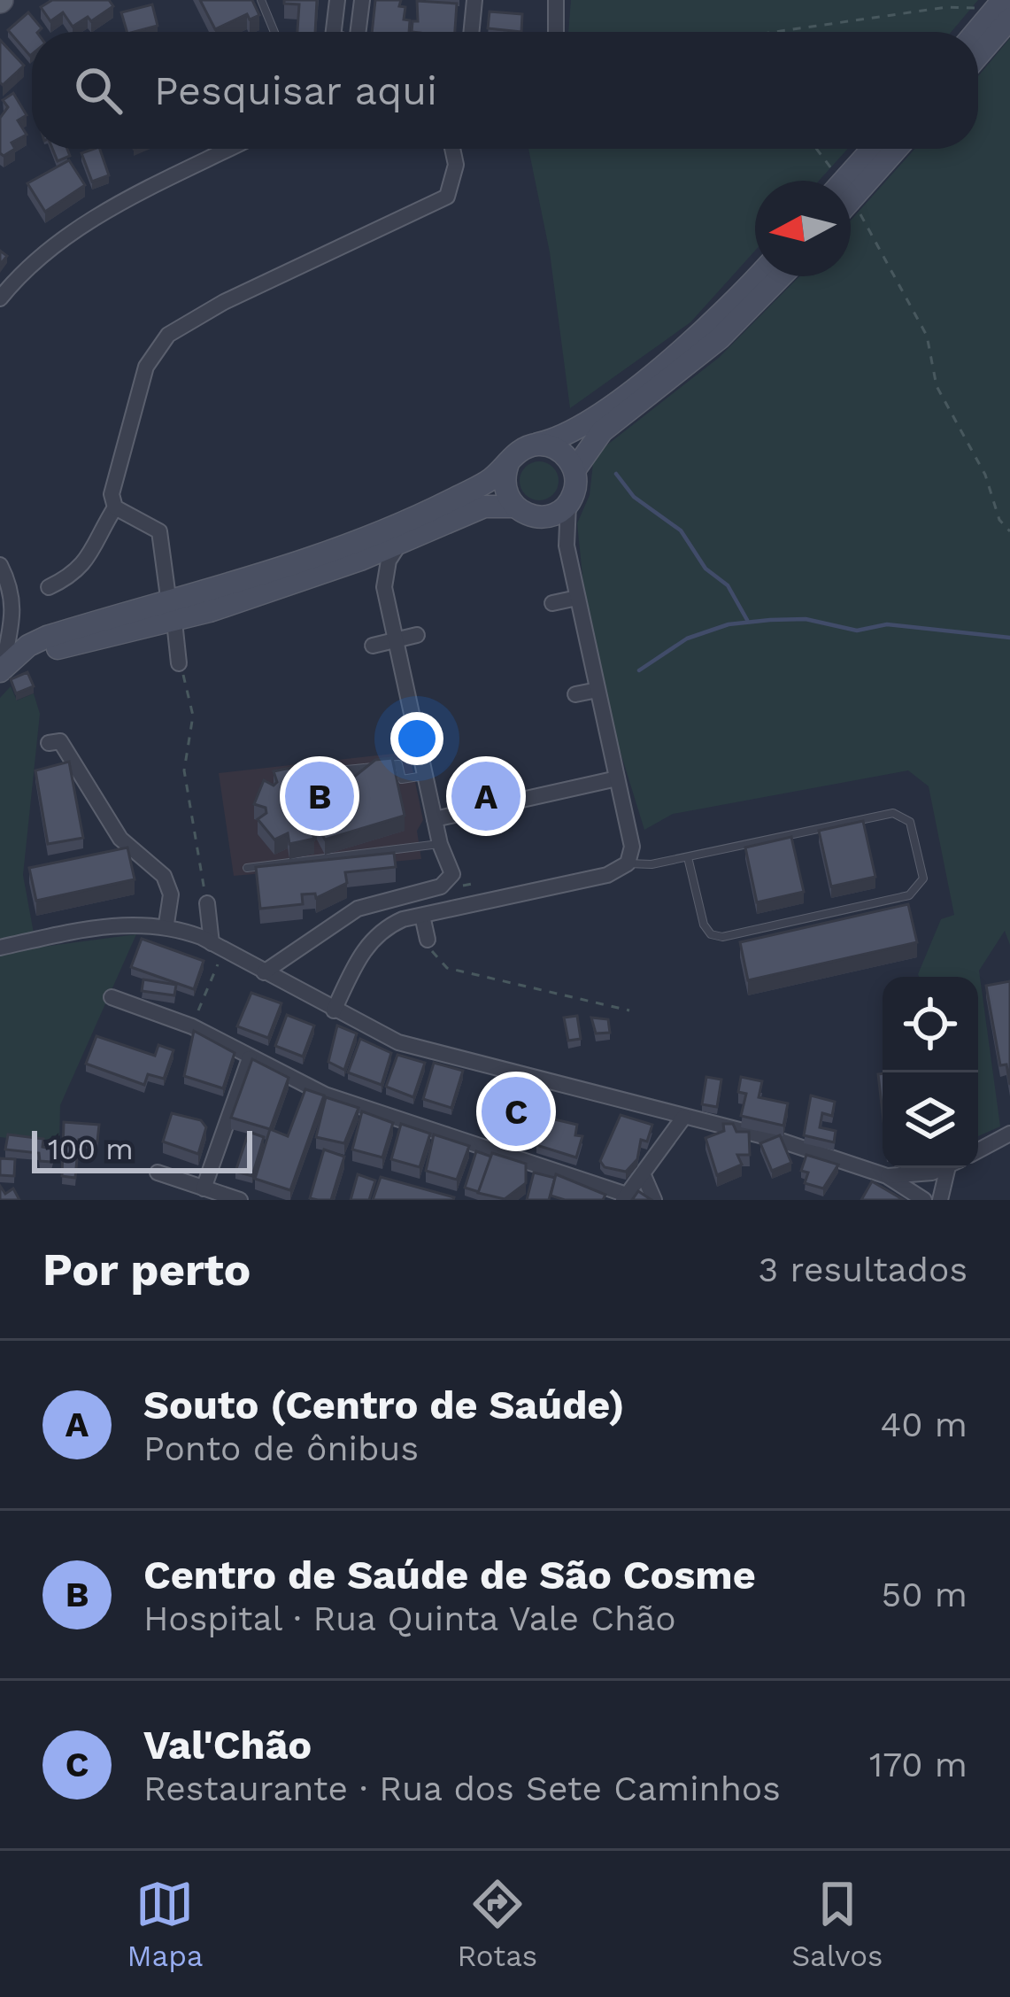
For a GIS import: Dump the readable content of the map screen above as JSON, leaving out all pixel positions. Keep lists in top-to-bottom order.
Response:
{
  "scale_bar": "100 m",
  "north": "left",
  "page": {
    "search": "Pesquisar aqui",
    "pins": ["A", "B", "C"],
    "scale": "100 m",
    "heading": ["Por perto", "3 resultados"],
    "list": [
      {
        "mark": "A",
        "name": "Souto (Centro de Saúde)",
        "note": "Ponto de ônibus",
        "value": "40 m"
      },
      {
        "mark": "B",
        "name": "Centro de Saúde de São Cosme",
        "note": "Hospital · Rua Quinta Vale Chão",
        "value": "50 m"
      },
      {
        "mark": "C",
        "name": "Val'Chão",
        "note": "Restaurante · Rua dos Sete Caminhos",
        "value": "170 m"
      }
    ],
    "nav": ["Mapa", "Rotas", "Salvos"]
  }
}
